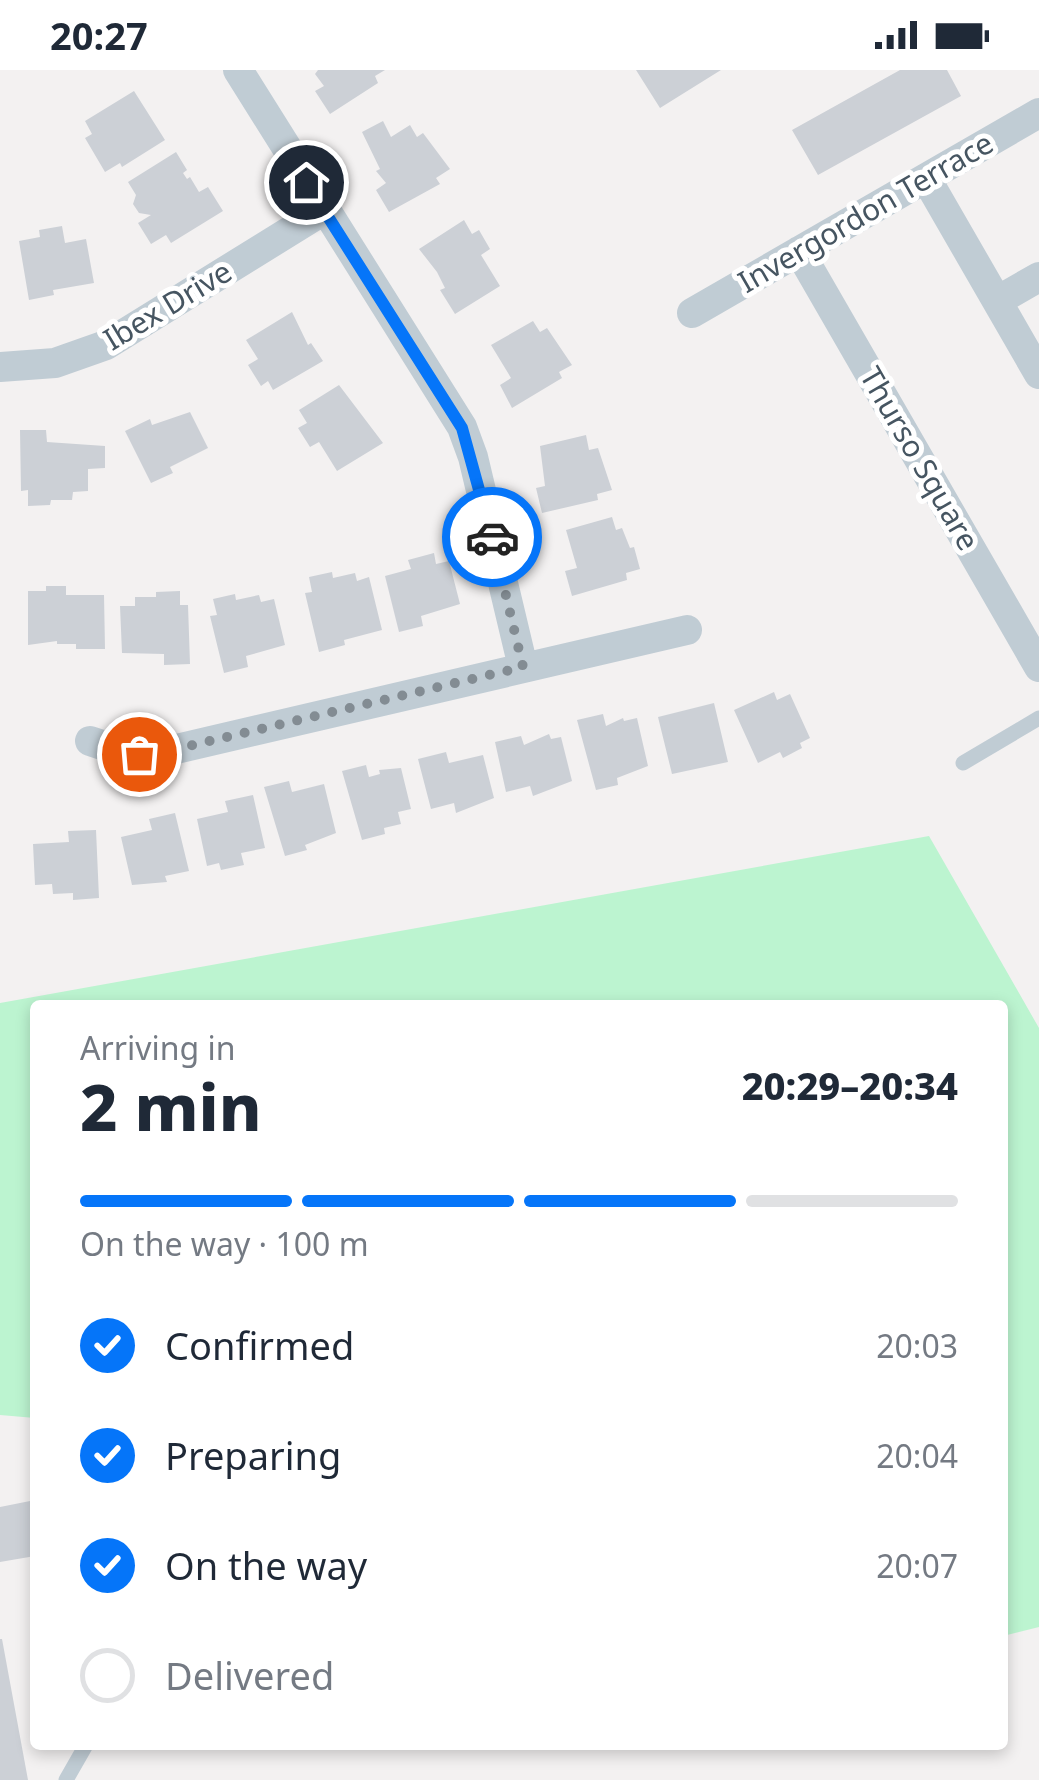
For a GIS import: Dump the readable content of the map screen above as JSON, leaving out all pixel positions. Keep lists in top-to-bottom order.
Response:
{
  "streets": {
    "street": ["Invergordon Terrace", "Ibex Drive", "Thurso Square"]
  },
  "crossings": [
    ["Invergordon Terrace", "Thurso Square"]
  ],
  "page": {
    "status": "20:27",
    "heading": ["2 min", "Arriving in", "20:29–20:34"],
    "bar": "On the way · 100 m",
    "list": [
      ["Confirmed", "20:03"],
      ["Preparing", "20:04"],
      ["On the way", "20:07"],
      "Delivered"
    ]
  }
}
